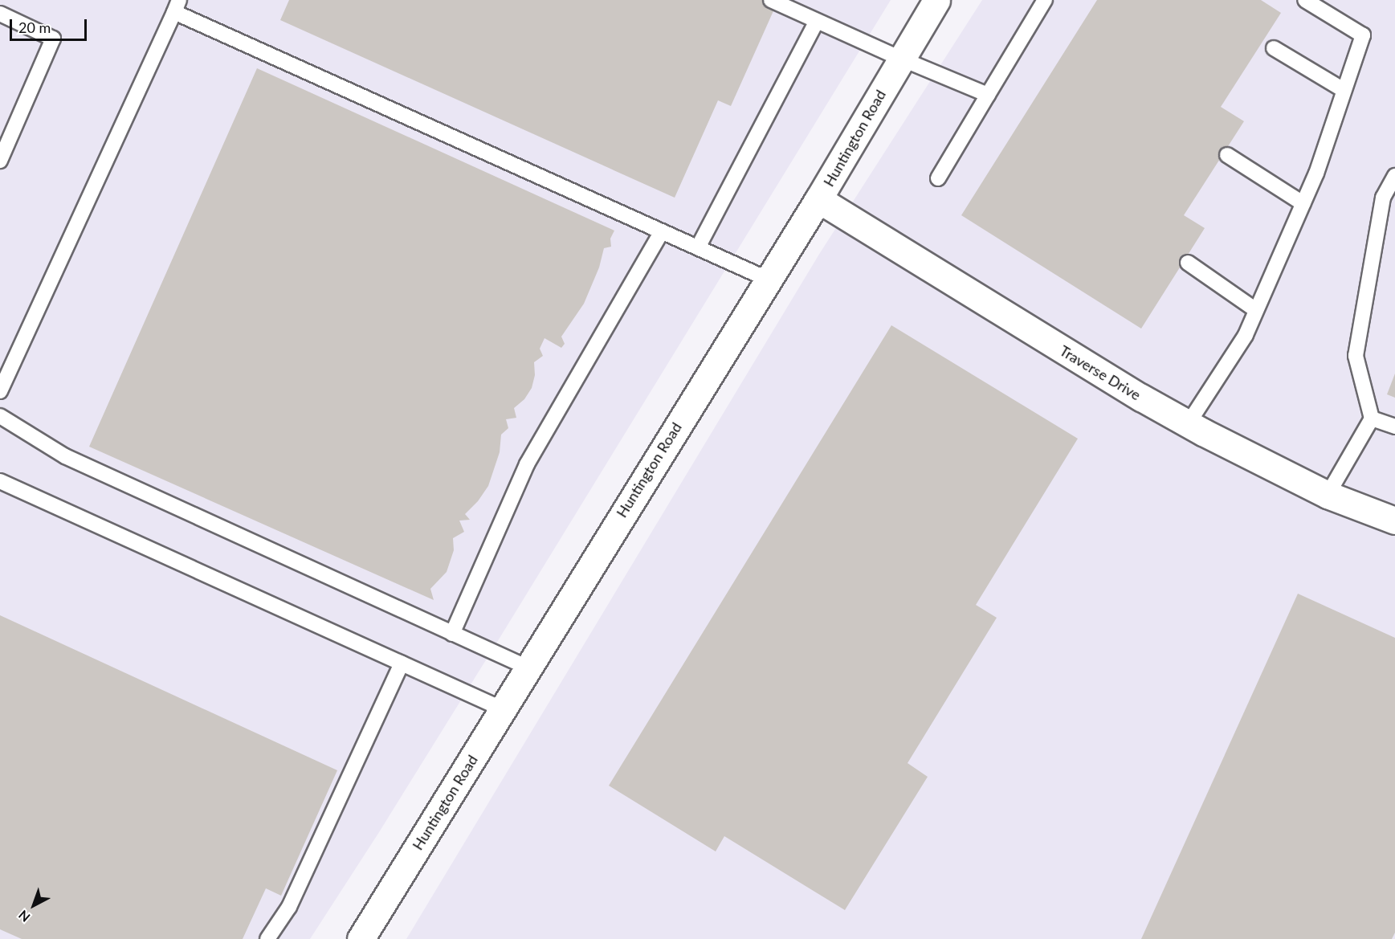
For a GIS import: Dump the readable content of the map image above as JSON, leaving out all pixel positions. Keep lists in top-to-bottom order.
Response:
{
  "streets": {
    "street": ["Huntington Road", "Traverse Drive"]
  },
  "crossings": [
    ["Huntington Road", "Traverse Drive"]
  ],
  "scale_bar": "20 m",
  "north": "bottom left"
}
